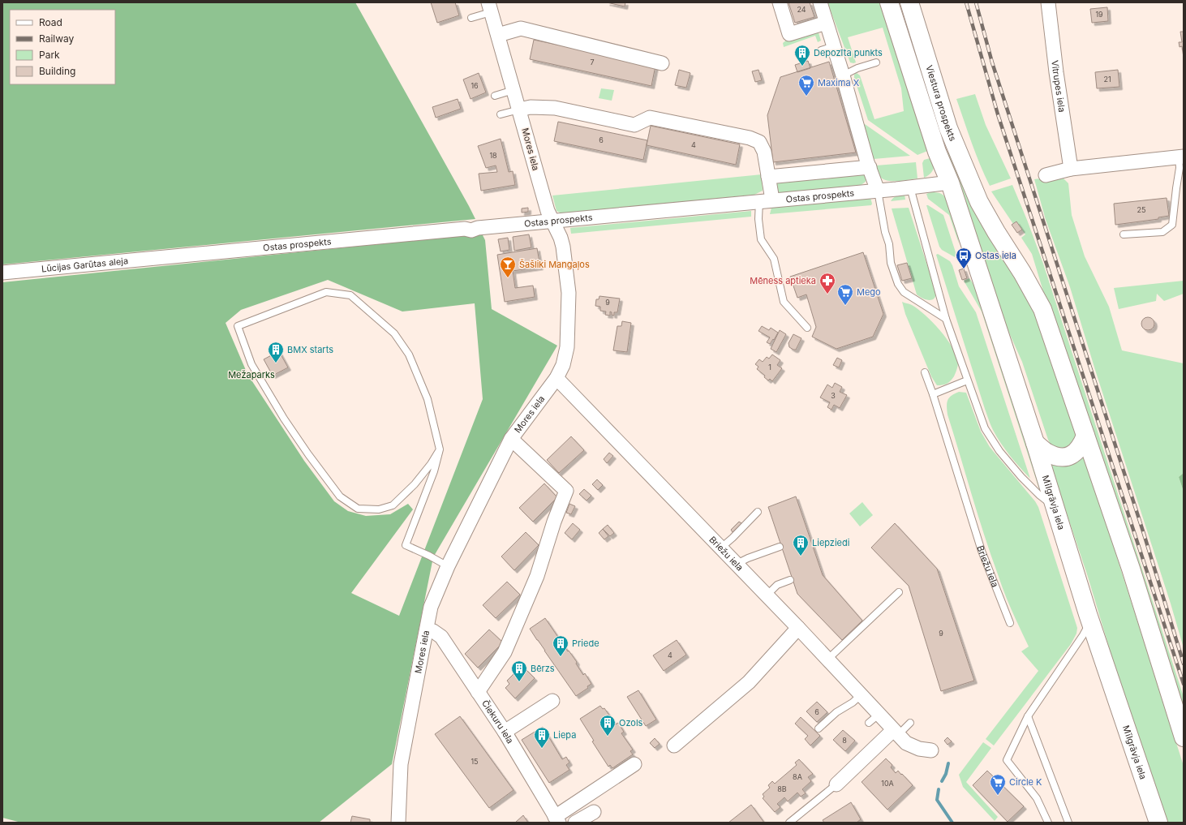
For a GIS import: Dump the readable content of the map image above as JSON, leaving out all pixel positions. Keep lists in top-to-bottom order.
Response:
{
  "streets": {
    "main road": ["Viestura prospekts", "Mīlgrāvja iela"],
    "street": [
      "Vitrupes iela",
      "Mores iela",
      "Ostas prospekts",
      "Lūcijas Garūtas aleja",
      "Briežu iela",
      "Čiekuru iela"
    ]
  },
  "crossings": [
    ["Viestura prospekts", "Ostas prospekts"],
    ["Viestura prospekts", "Mīlgrāvja iela"],
    ["Mores iela", "Ostas prospekts"],
    ["Mores iela", "Briežu iela"],
    ["Mores iela", "Čiekuru iela"],
    ["Ostas prospekts", "Lūcijas Garūtas aleja"],
    ["Ostas prospekts", "Mīlgrāvja iela"]
  ],
  "parks": ["Mežaparks"],
  "places": {
    "building": [
      "Depozīta punkts",
      "BMX starts",
      "Liepziedi",
      "Priede",
      "Bērzs",
      "Ozols",
      "Liepa"
    ],
    "supermarket": ["Maxima X", "Mego", "Circle K"],
    "bus stop": ["Ostas iela"],
    "bar": ["Šašliki Mangaļos"],
    "pharmacy": ["Mēness aptieka"]
  },
  "house_numbers": [
    "24",
    "19",
    "7",
    "21",
    "16",
    "6",
    "4",
    "18",
    "25",
    "9",
    "1",
    "3",
    "9",
    "4",
    "6",
    "8",
    "15",
    "8A",
    "10A",
    "8B"
  ],
  "legend": [
    "Road",
    "Railway",
    "Park",
    "Building"
  ]
}
